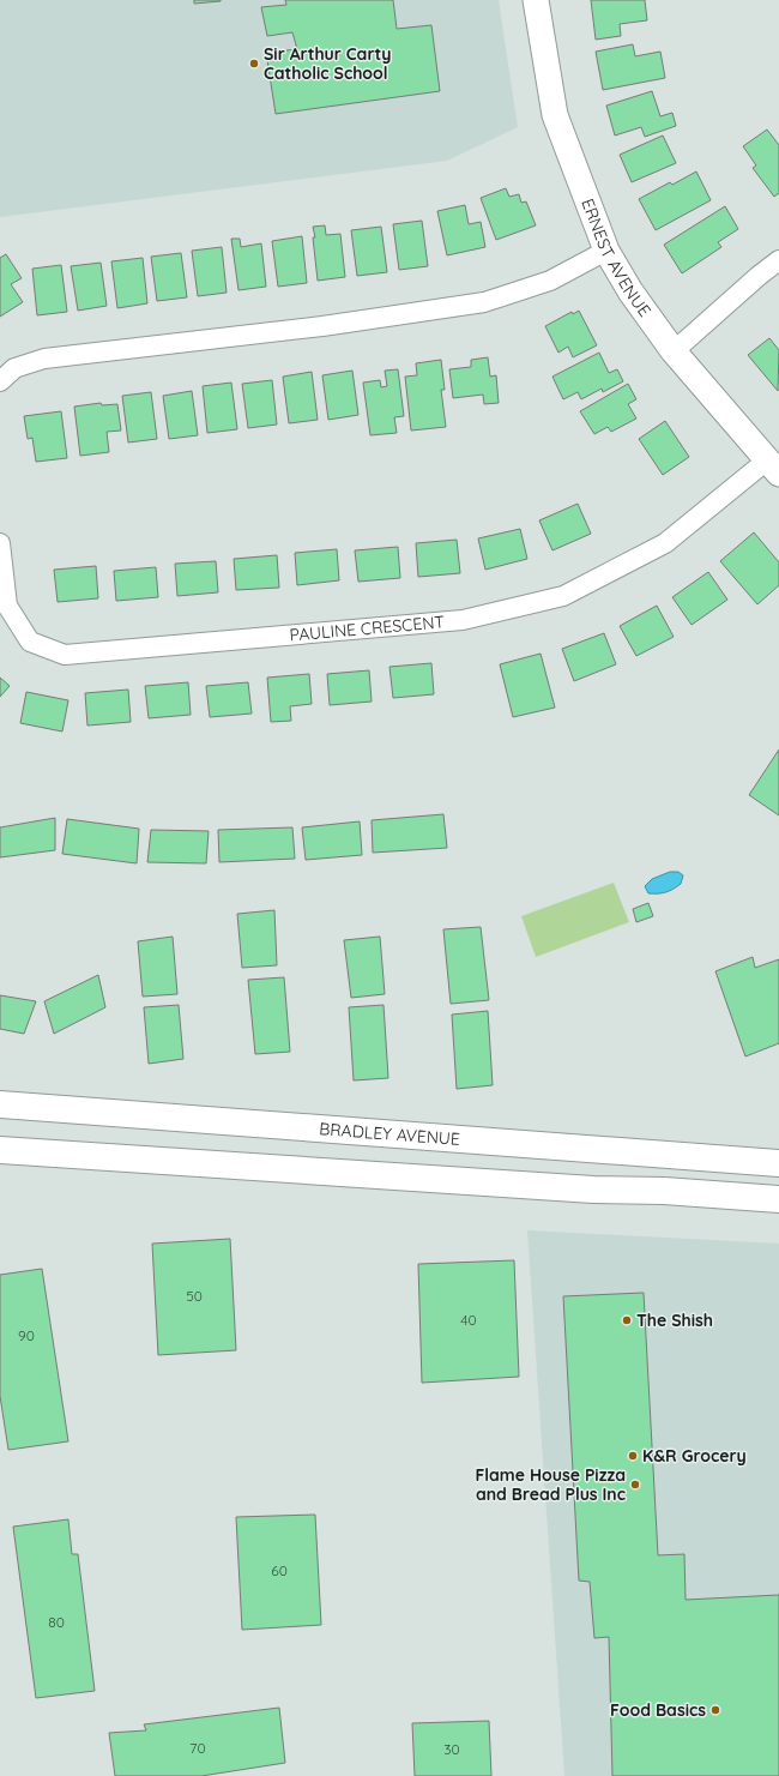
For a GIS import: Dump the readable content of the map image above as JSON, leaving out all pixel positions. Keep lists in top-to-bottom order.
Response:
{
  "streets": {
    "main road": ["BRADLEY AVENUE"],
    "street": ["ERNEST AVENUE", "PAULINE CRESCENT"]
  },
  "crossings": [
    ["ERNEST AVENUE", "PAULINE CRESCENT"]
  ],
  "places": [
    "Sir Arthur Carty Catholic School",
    "The Shish",
    "K&R Grocery",
    "Flame House Pizza and Bread Plus Inc",
    "Food Basics"
  ],
  "house_numbers": [
    "50",
    "40",
    "90",
    "60",
    "80",
    "70",
    "30"
  ]
}
